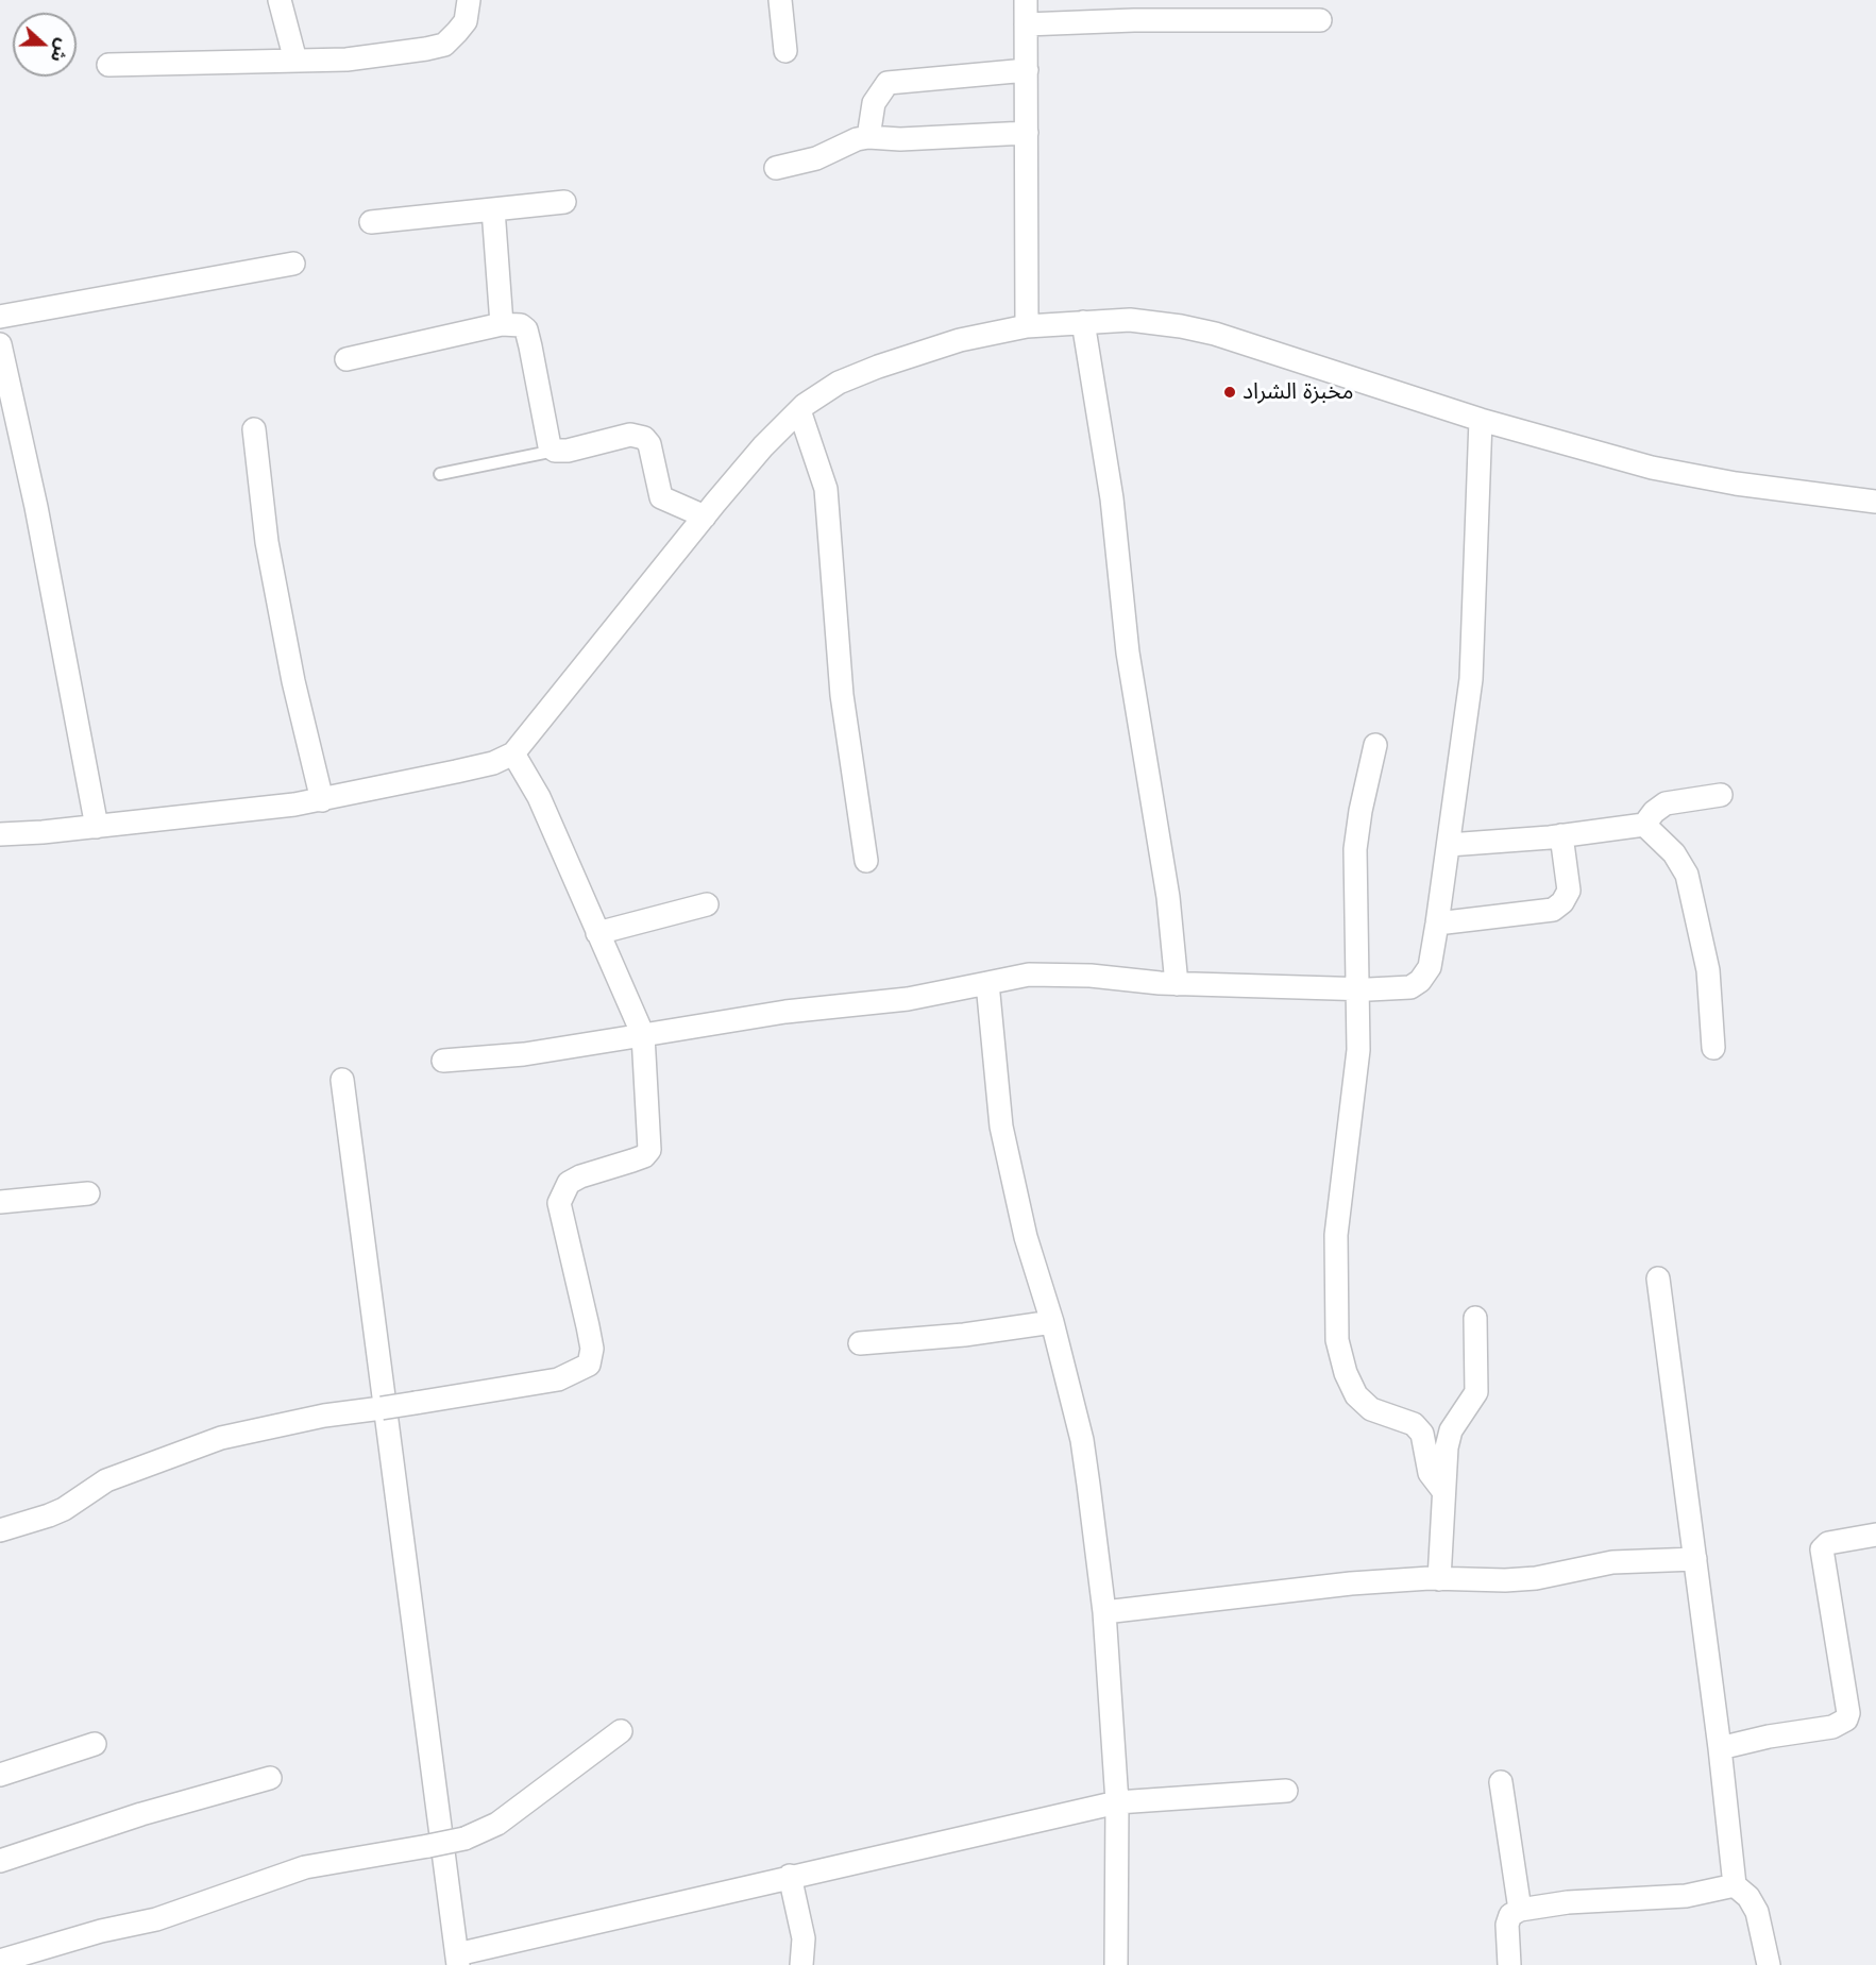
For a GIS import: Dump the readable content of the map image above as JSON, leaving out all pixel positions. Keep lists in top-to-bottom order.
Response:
{
  "places": ["مخبزة الشراد"],
  "north": "right"
}
